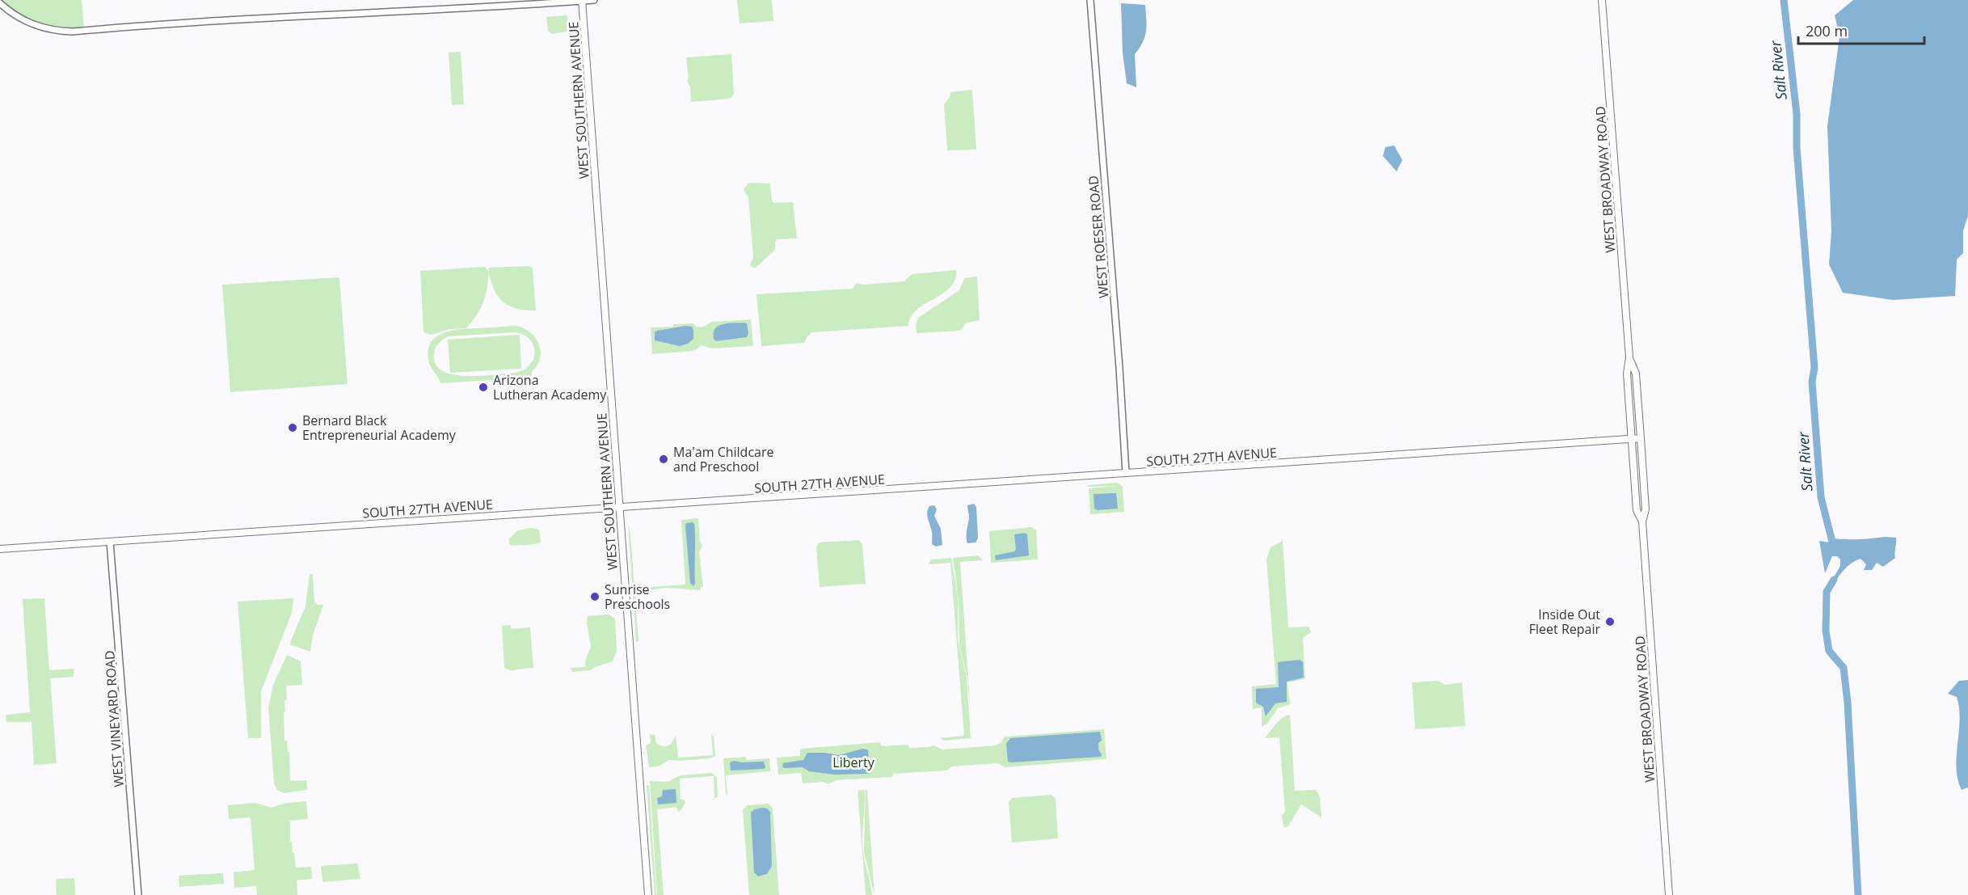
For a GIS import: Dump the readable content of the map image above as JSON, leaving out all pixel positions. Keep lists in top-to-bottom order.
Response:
{
  "streets": {
    "main road": ["WEST SOUTHERN AVENUE", "WEST BROADWAY ROAD", "SOUTH 27TH AVENUE"],
    "street": ["WEST ROESER ROAD", "WEST VINEYARD ROAD"]
  },
  "crossings": [
    ["WEST SOUTHERN AVENUE", "SOUTH 27TH AVENUE"],
    ["WEST BROADWAY ROAD", "SOUTH 27TH AVENUE"],
    ["WEST ROESER ROAD", "SOUTH 27TH AVENUE"],
    ["SOUTH 27TH AVENUE", "WEST VINEYARD ROAD"]
  ],
  "water": ["Salt River"],
  "parks": ["Liberty"],
  "places": [
    "Arizona Lutheran Academy",
    "Bernard Black Entrepreneurial Academy",
    "Ma'am Childcare and Preschool",
    "Sunrise Preschools",
    "Inside Out Fleet Repair"
  ],
  "scale_bar": "200 m"
}
